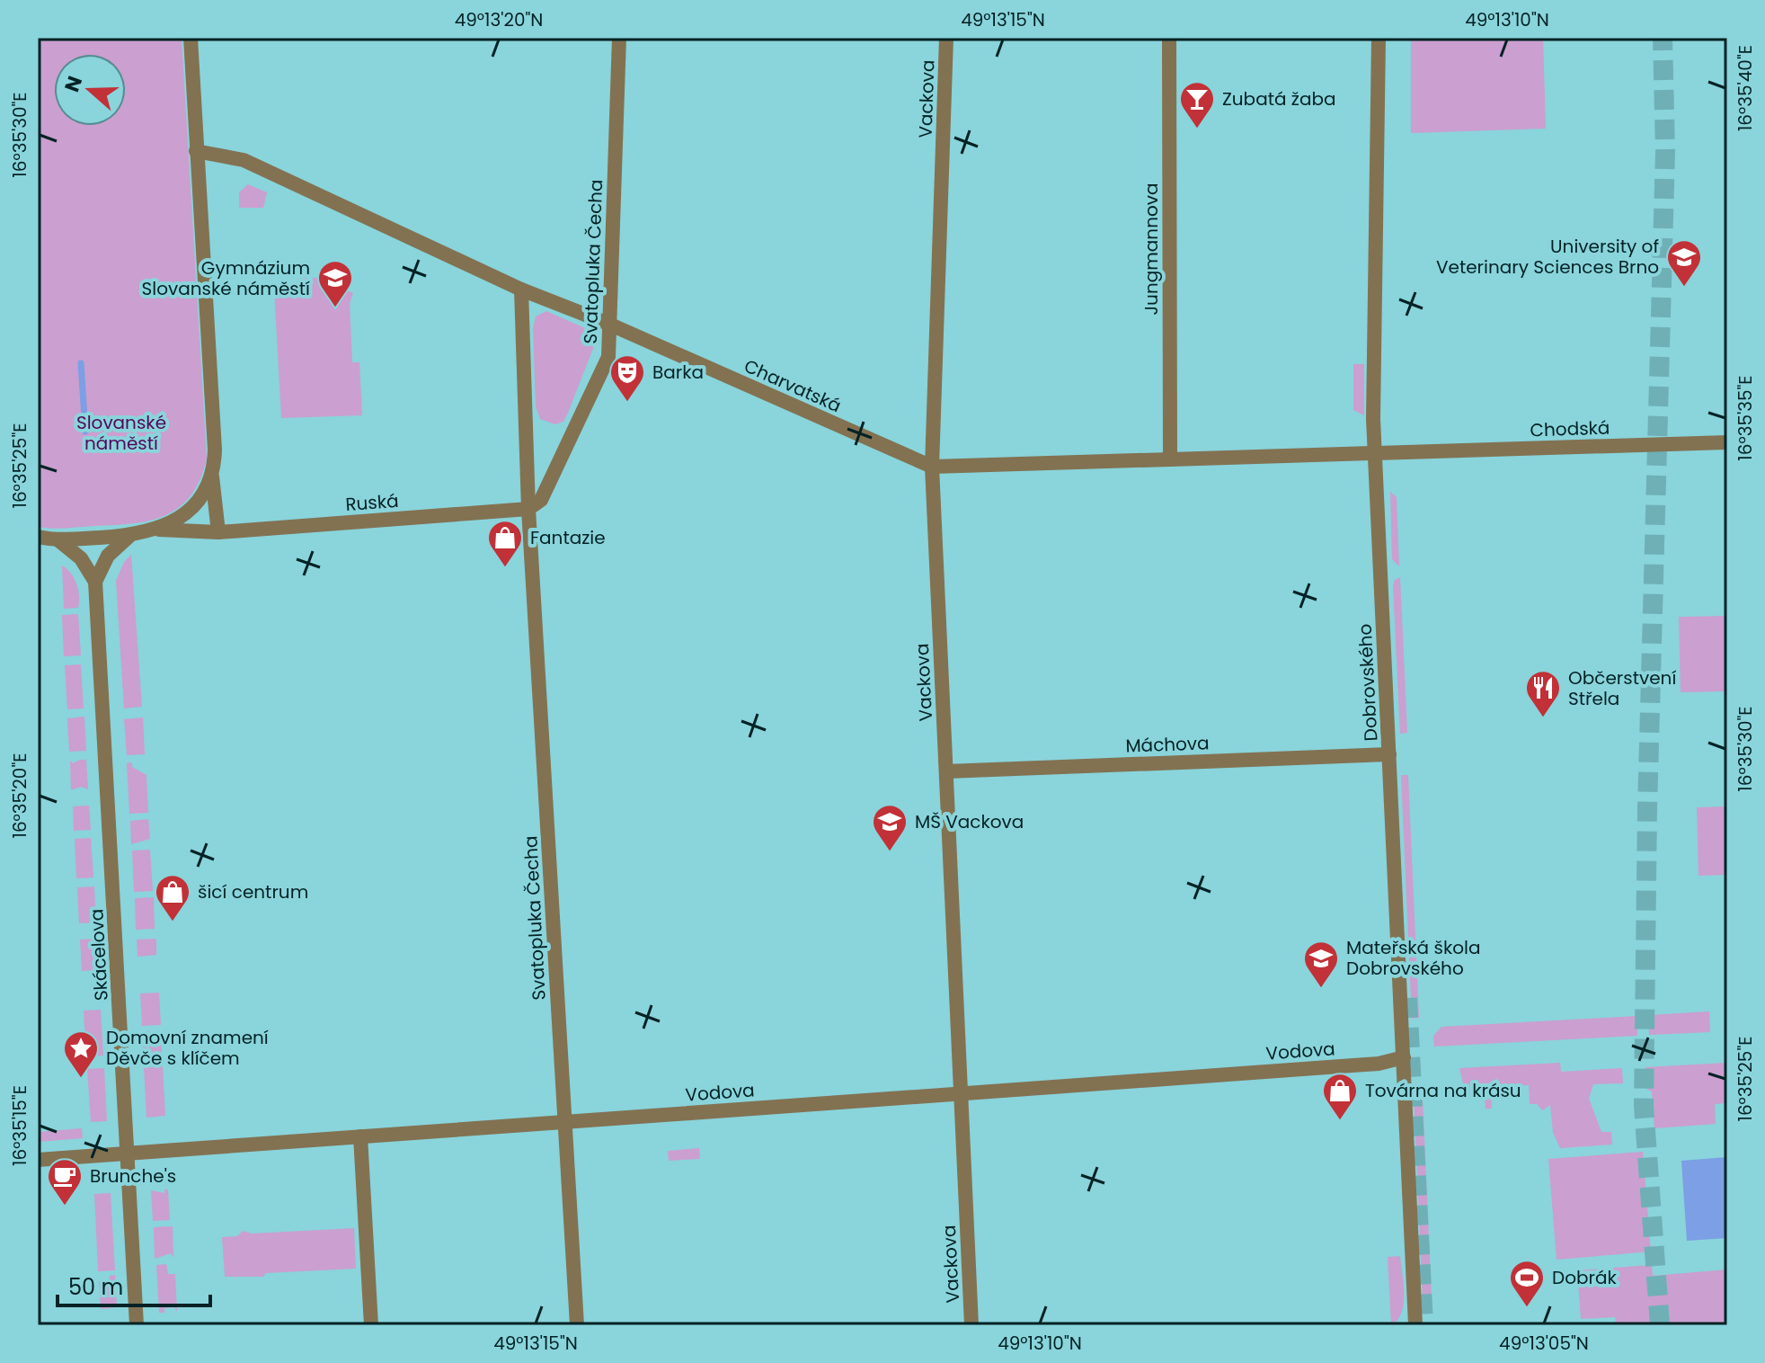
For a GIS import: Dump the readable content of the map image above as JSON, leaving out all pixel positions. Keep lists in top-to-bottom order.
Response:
{
  "streets": {
    "street": [
      "Vackova",
      "Jungmannova",
      "Svatopluka Čecha",
      "Charvatská",
      "Chodská",
      "Ruská",
      "Dobrovského",
      "Máchova",
      "Skácelova",
      "Vodova"
    ]
  },
  "crossings": [
    ["Vackova", "Charvatská"],
    ["Vackova", "Máchova"],
    ["Vackova", "Vodova"],
    ["Jungmannova", "Charvatská"],
    ["Svatopluka Čecha", "Charvatská"],
    ["Svatopluka Čecha", "Ruská"],
    ["Svatopluka Čecha", "Vodova"],
    ["Charvatská", "Chodská"],
    ["Charvatská", "Dobrovského"],
    ["Dobrovského", "Máchova"],
    ["Dobrovského", "Vodova"],
    ["Skácelova", "Vodova"]
  ],
  "parks": ["Slovanské náměstí"],
  "places": {
    "bar": ["Zubatá žaba"],
    "school or university": [
      "University of Veterinary Sciences Brno",
      "Gymnázium Slovanské náměstí",
      "MŠ Vackova",
      "Mateřská škola Dobrovského"
    ],
    "theatre": ["Barka"],
    "shop": ["Fantazie", "šicí centrum", "Továrna na krásu"],
    "restaurant": ["Občerstvení Střela"],
    "place": ["Domovní znamení Děvče s klíčem"],
    "cafe": ["Brunche's"],
    "sports": ["Dobrák"]
  },
  "scale_bar": "50 m",
  "north": "left",
  "coordinates": [
    "49°13'20\"N",
    "49°13'15\"N",
    "49°13'10\"N",
    "16°35'40\"E",
    "16°35'30\"E",
    "16°35'35\"E",
    "16°35'25\"E",
    "16°35'20\"E",
    "16°35'15\"E",
    "49°13'05\"N"
  ]
}
